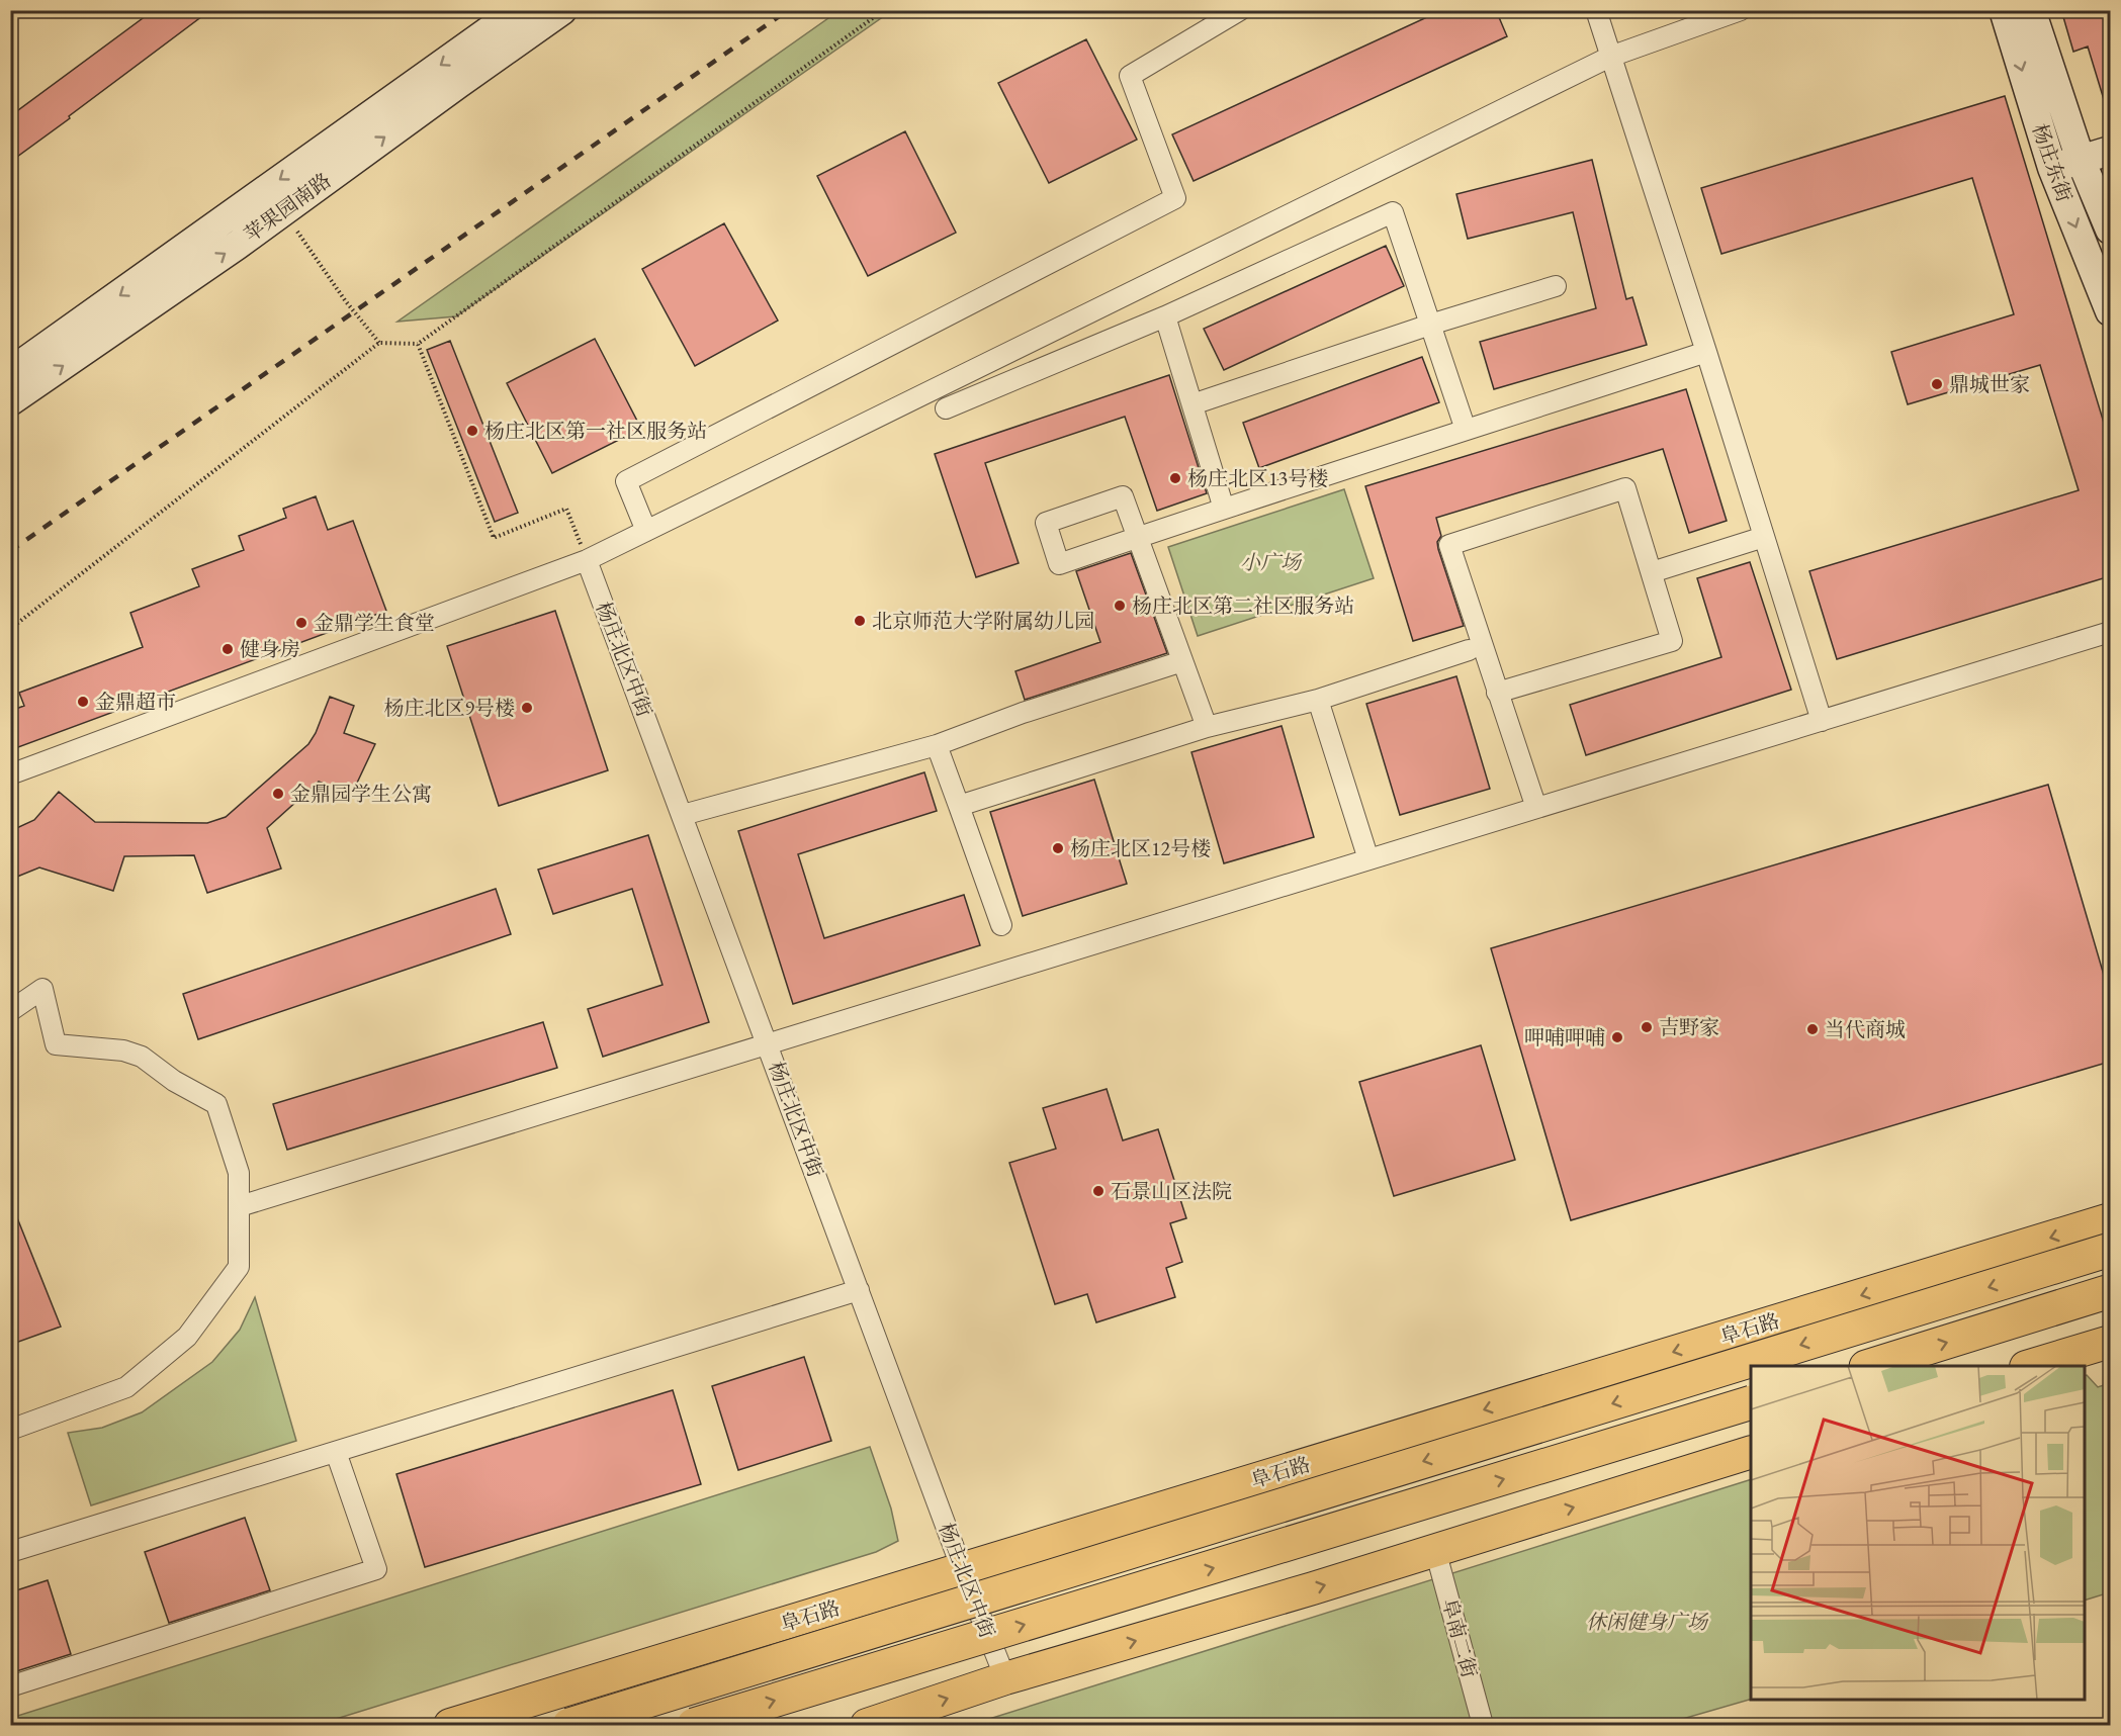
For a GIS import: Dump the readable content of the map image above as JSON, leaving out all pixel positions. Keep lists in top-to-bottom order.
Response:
{
  "streets": {
    "highway": ["阜石路"],
    "main road": ["杨庄东街", "苹果园南路"],
    "street": ["杨庄北区中街", "阜南二街"]
  },
  "crossings": [
    ["杨庄北区中街", "阜石路"]
  ],
  "parks": ["小广场", "休闲健身广场"],
  "places": [
    "鼎城世家",
    "杨庄北区第一社区服务站",
    "杨庄北区13号楼",
    "杨庄北区第二社区服务站",
    "北京师范大学附属幼儿园",
    "金鼎学生食堂",
    "健身房",
    "金鼎超市",
    "杨庄北区9号楼",
    "金鼎园学生公寓",
    "杨庄北区12号楼",
    "吉野家",
    "当代商城",
    "呷哺呷哺",
    "石景山区法院"
  ]
}
